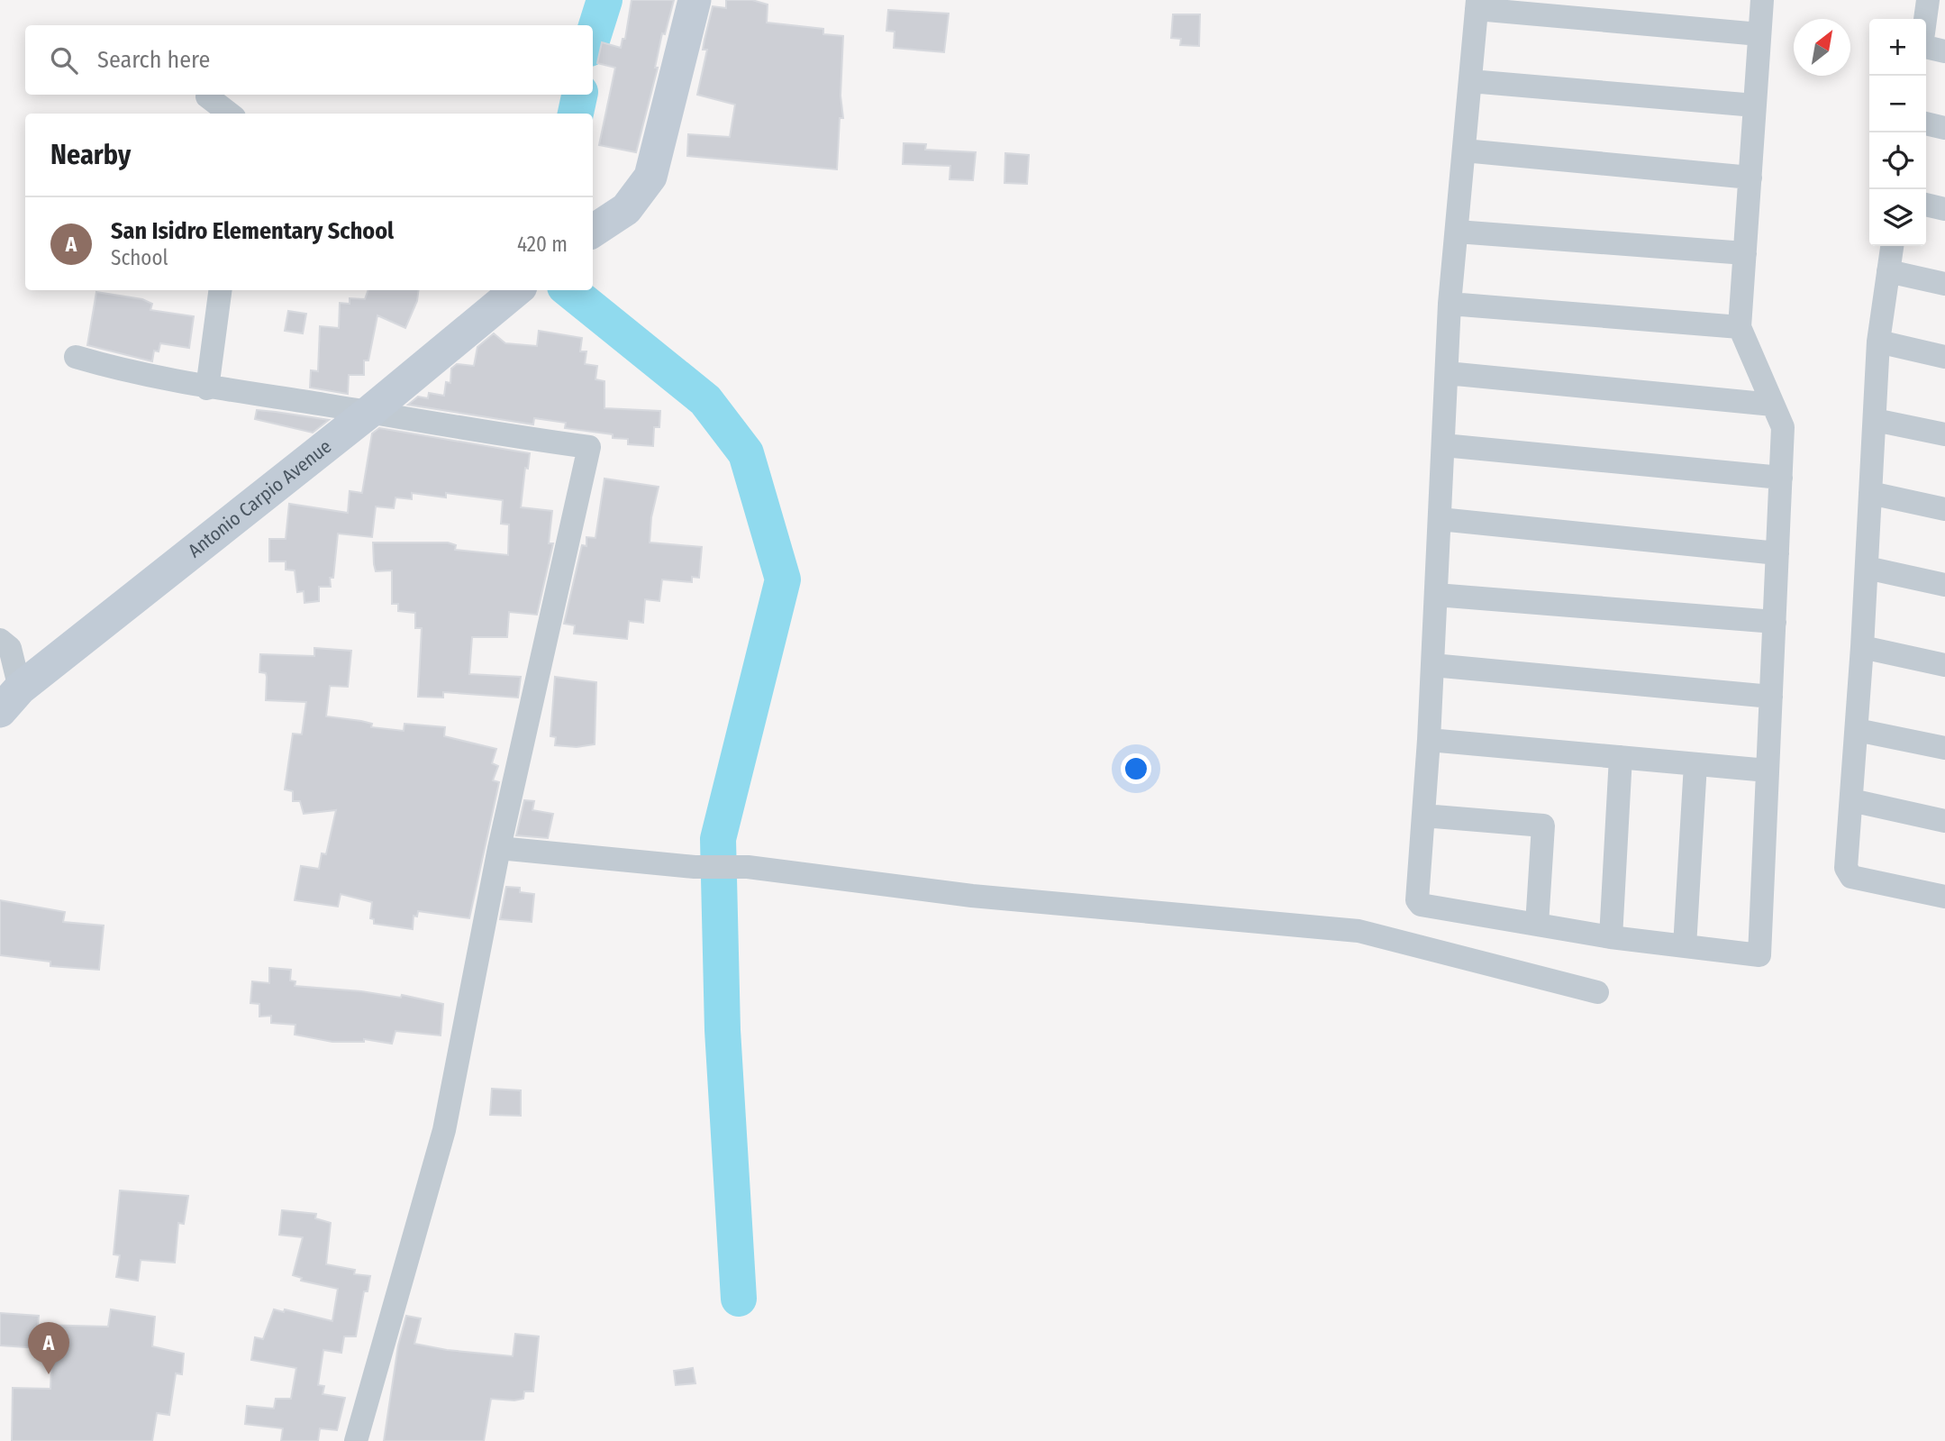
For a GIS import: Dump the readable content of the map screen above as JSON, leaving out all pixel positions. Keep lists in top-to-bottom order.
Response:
{
  "streets": {
    "street": ["Antonio Carpio Avenue"]
  },
  "north": "top right",
  "page": {
    "map_buttons": ["+", "−"],
    "search": "Search here",
    "heading": "Nearby",
    "list": [
      {
        "mark": "A",
        "name": "San Isidro Elementary School",
        "note": "School",
        "value": "420 m"
      }
    ],
    "pins": "A"
  }
}
